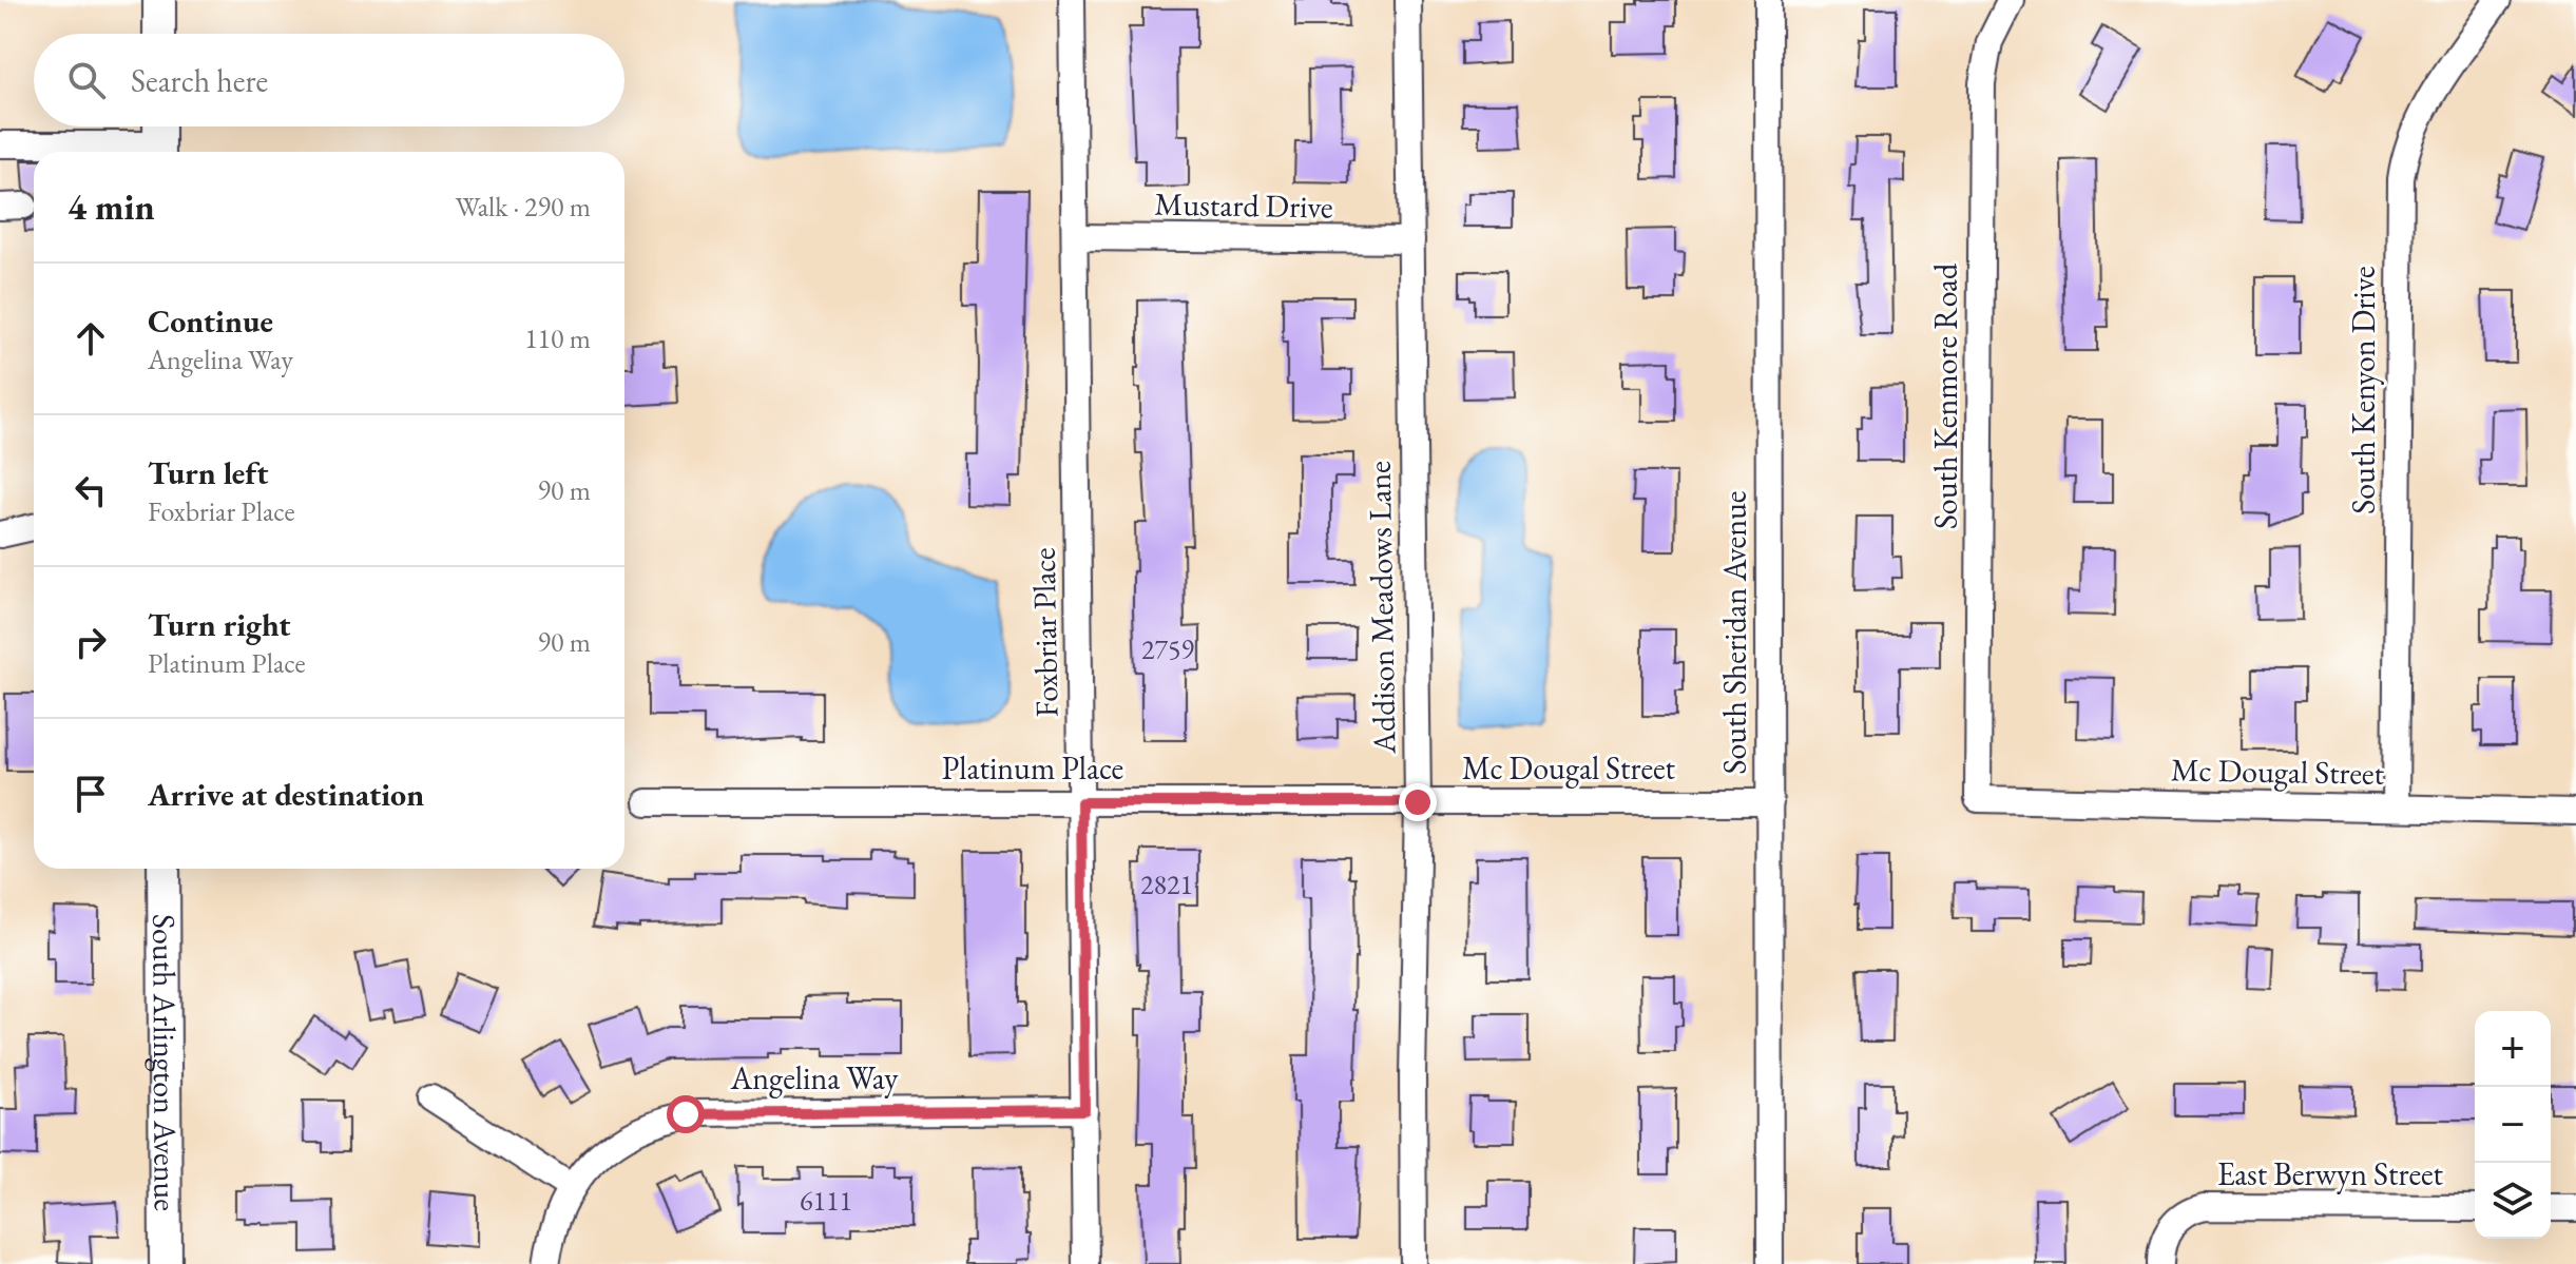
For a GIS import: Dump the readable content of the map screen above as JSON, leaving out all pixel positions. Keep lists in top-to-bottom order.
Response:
{
  "streets": {
    "main road": ["South Arlington Avenue"],
    "street": [
      "Mustard Drive",
      "South Kenyon Drive",
      "South Kenmore Road",
      "Addison Meadows Lane",
      "Foxbriar Place",
      "South Sheridan Avenue",
      "Platinum Place",
      "Mc Dougal Street",
      "Angelina Way",
      "East Berwyn Street"
    ]
  },
  "crossings": [
    ["Mustard Drive", "Addison Meadows Lane"],
    ["Mustard Drive", "Foxbriar Place"],
    ["South Kenyon Drive", "Mc Dougal Street"],
    ["South Kenmore Road", "Mc Dougal Street"],
    ["Addison Meadows Lane", "Platinum Place"],
    ["Addison Meadows Lane", "Mc Dougal Street"],
    ["Foxbriar Place", "Platinum Place"],
    ["Foxbriar Place", "Angelina Way"],
    ["South Sheridan Avenue", "Mc Dougal Street"],
    ["Platinum Place", "Mc Dougal Street"]
  ],
  "house_numbers": ["2759", "2821", "6111"],
  "page": {
    "search": "Search here",
    "heading": ["4 min", "Walk · 290 m"],
    "list": [
      ["Continue", "Angelina Way", "110 m"],
      ["Turn left", "Foxbriar Place", "90 m"],
      ["Turn right", "Platinum Place", "90 m"],
      "Arrive at destination"
    ],
    "map_buttons": ["+", "−"]
  }
}
